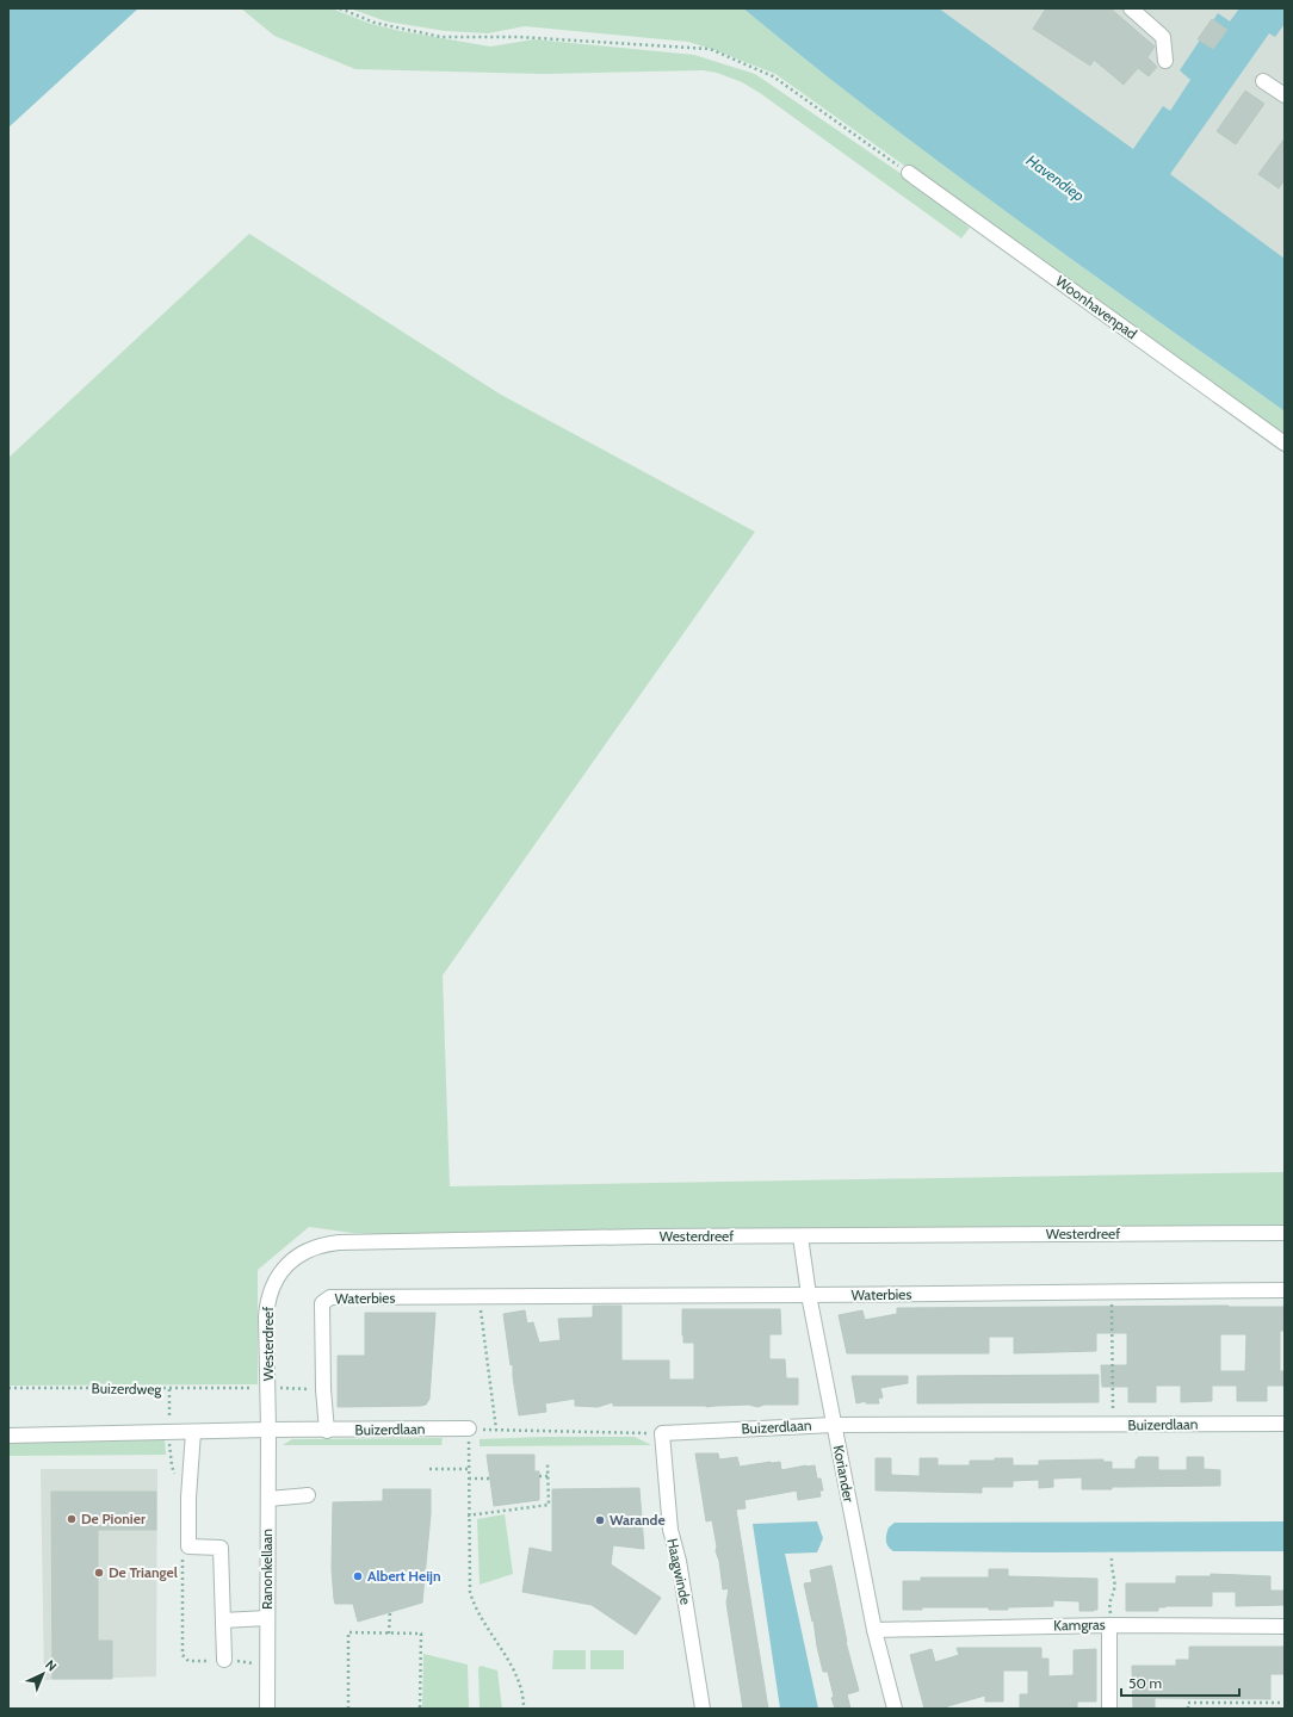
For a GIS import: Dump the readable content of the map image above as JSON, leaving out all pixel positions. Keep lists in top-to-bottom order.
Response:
{
  "streets": {
    "street": [
      "Woonhavenpad",
      "Westerdreef",
      "Waterbies",
      "Buizerdlaan",
      "Koriander",
      "Ranonkellaan",
      "Haagwinde",
      "Kamgras"
    ],
    "path": ["Buizerdweg"]
  },
  "crossings": [
    ["Westerdreef", "Buizerdlaan"],
    ["Westerdreef", "Koriander"],
    ["Westerdreef", "Ranonkellaan"],
    ["Waterbies", "Buizerdlaan"],
    ["Waterbies", "Koriander"],
    ["Buizerdlaan", "Koriander"],
    ["Buizerdlaan", "Ranonkellaan"],
    ["Buizerdlaan", "Haagwinde"],
    ["Koriander", "Kamgras"]
  ],
  "water": ["Havendiep"],
  "places": [
    "De Pionier",
    "Warande",
    "De Triangel",
    "Albert Heijn"
  ],
  "scale_bar": "50 m",
  "north": "top right"
}
